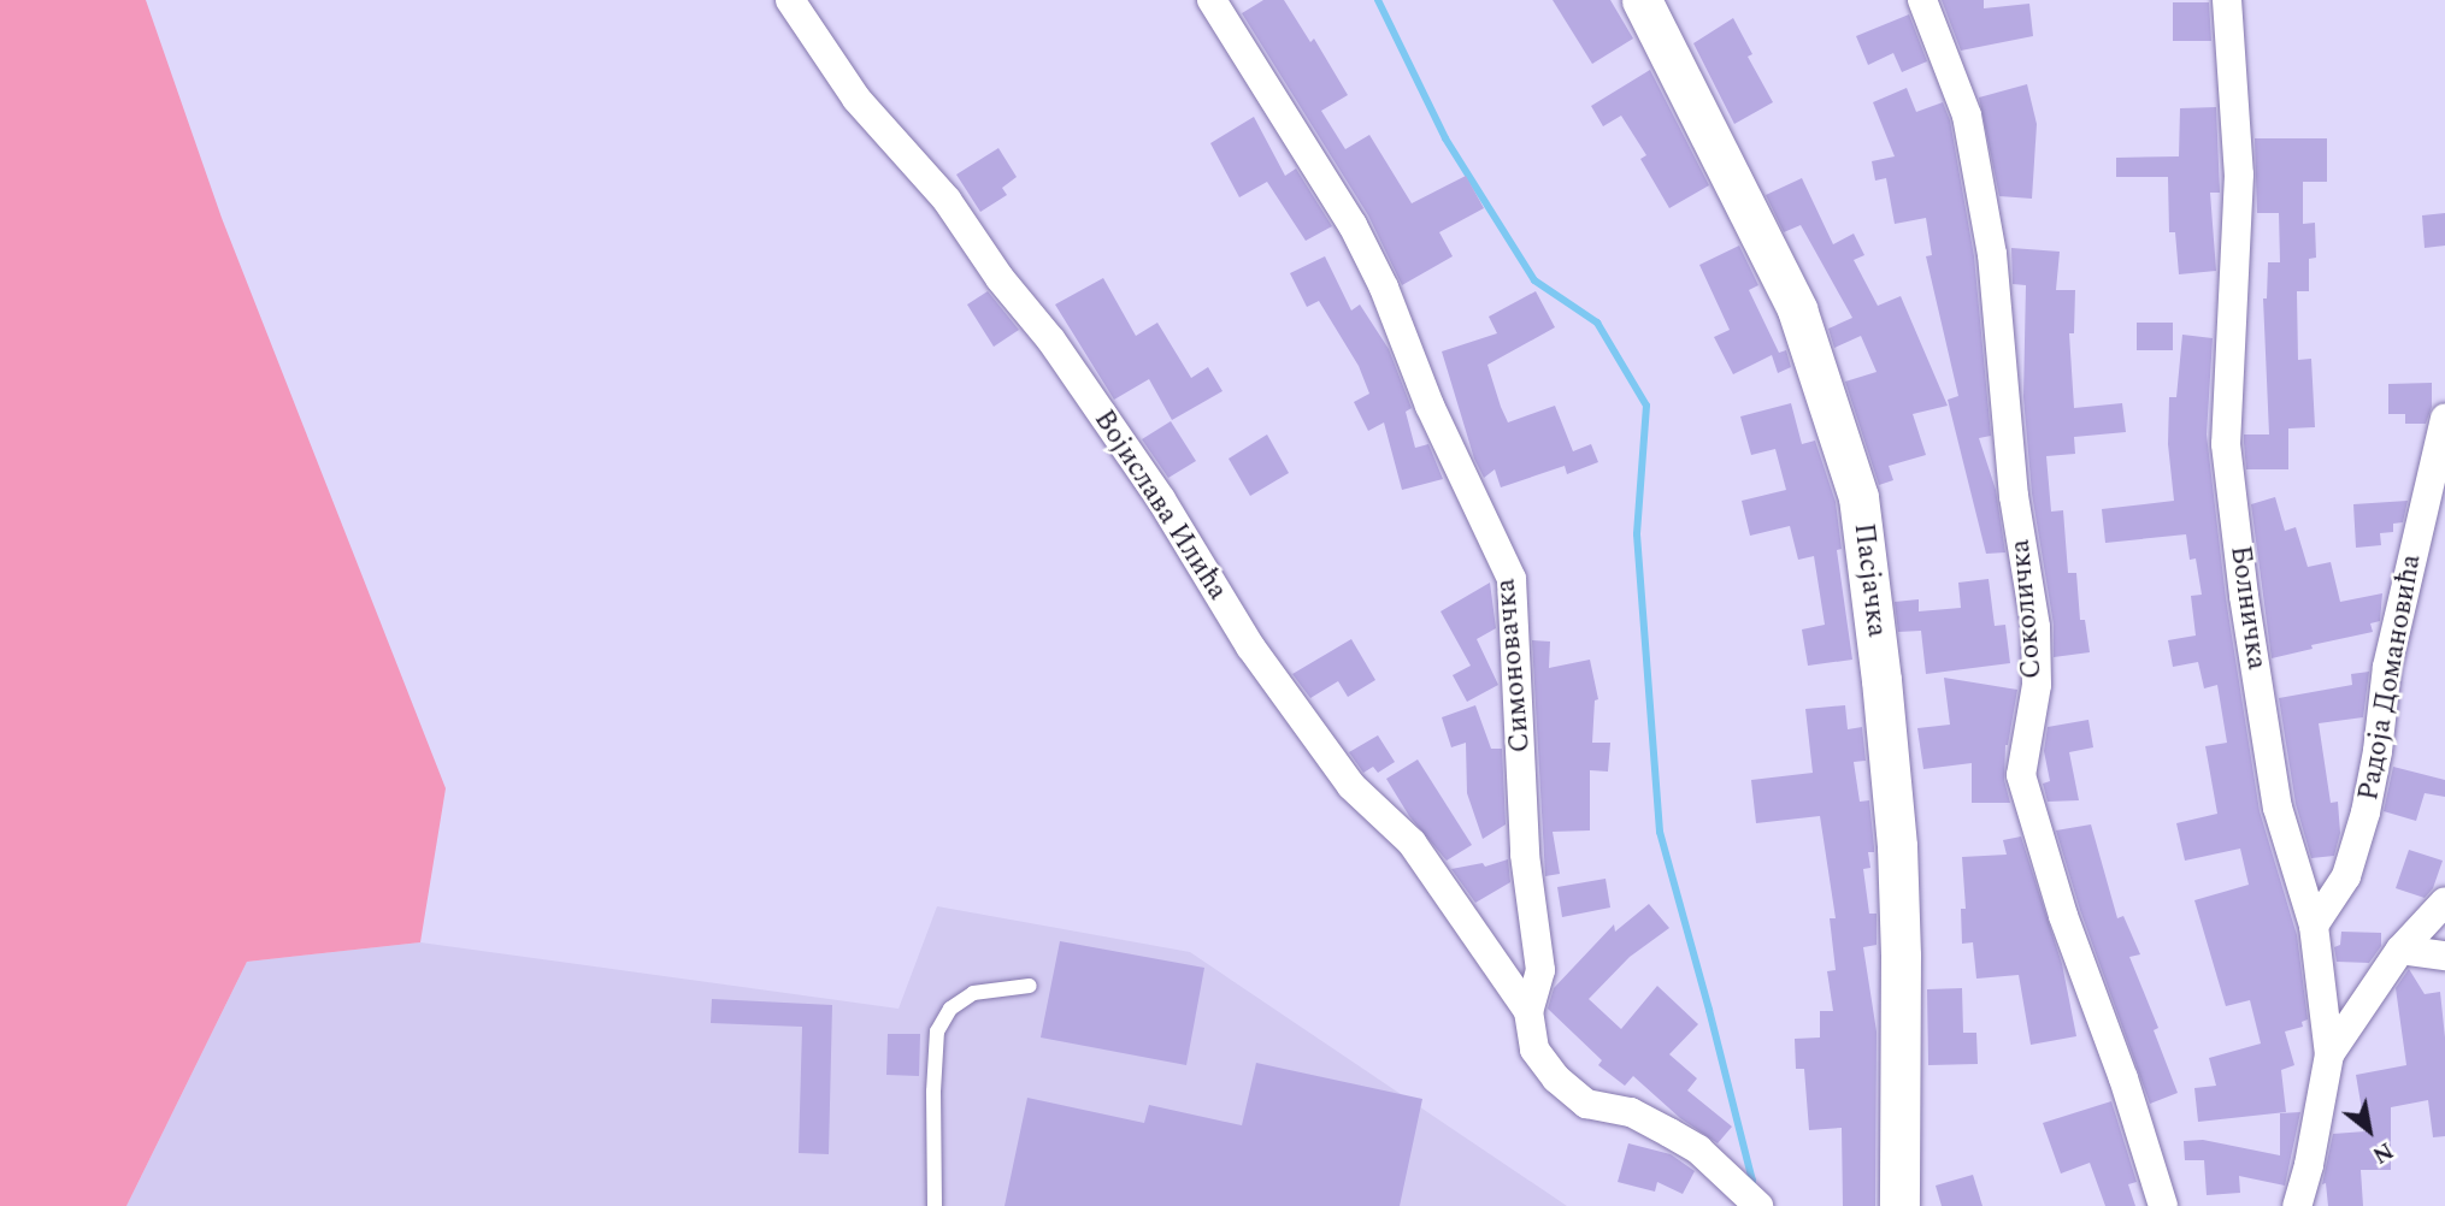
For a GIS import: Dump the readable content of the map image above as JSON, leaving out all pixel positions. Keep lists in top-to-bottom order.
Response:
{
  "streets": {
    "main road": ["Пасјачка"],
    "street": [
      "Војислава Илића",
      "Болничка",
      "Соколичка",
      "Симоновачка",
      "Радоја Домановића"
    ]
  },
  "crossings": [
    ["Војислава Илића", "Симоновачка"],
    ["Болничка", "Радоја Домановића"]
  ],
  "north": "bottom right"
}
